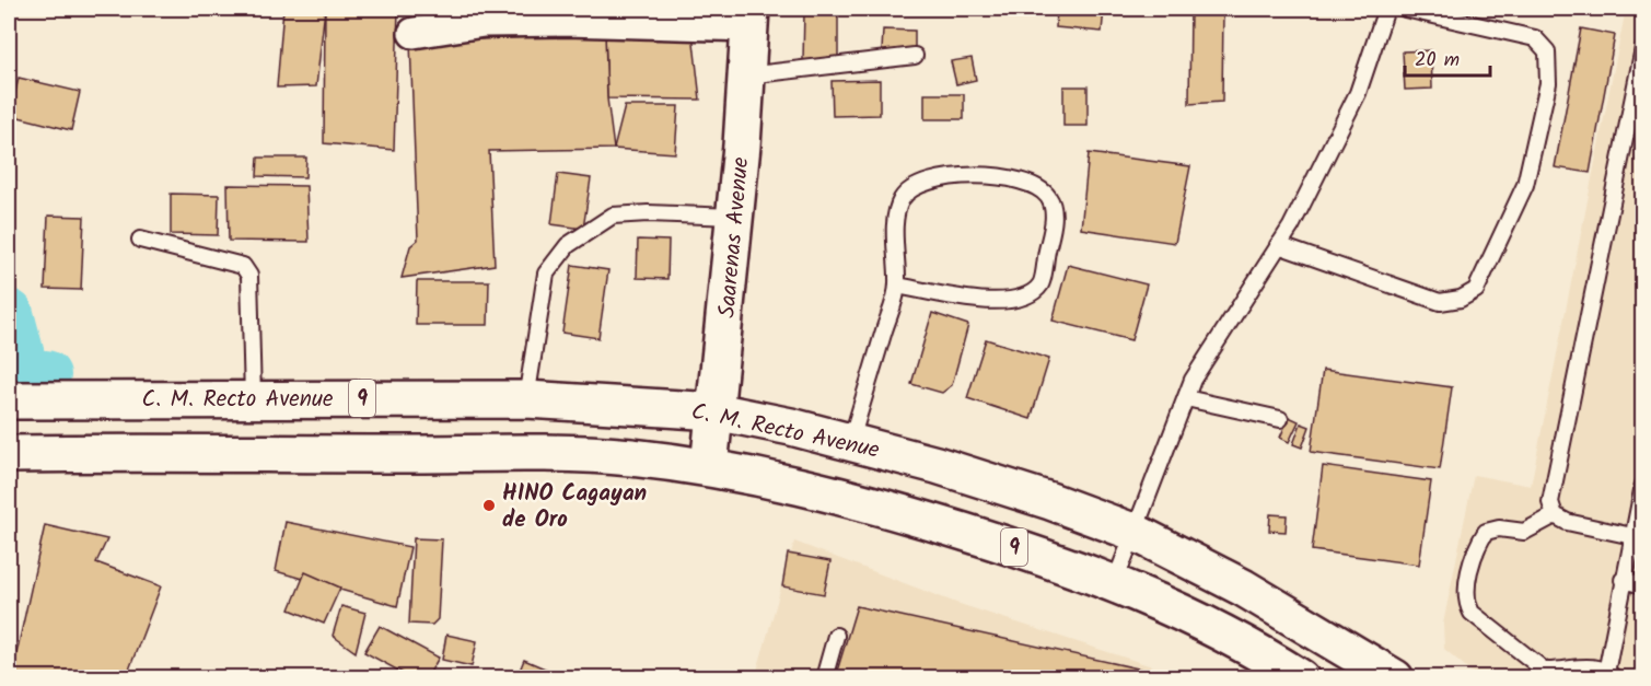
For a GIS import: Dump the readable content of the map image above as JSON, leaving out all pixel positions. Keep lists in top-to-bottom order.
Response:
{
  "streets": {
    "main road": ["Saarenas Avenue", "C. M. Recto Avenue", "9"]
  },
  "crossings": [
    ["Saarenas Avenue", "C. M. Recto Avenue"],
    ["Saarenas Avenue", "9"]
  ],
  "places": ["HINO Cagayan de Oro"],
  "scale_bar": "20 m"
}
